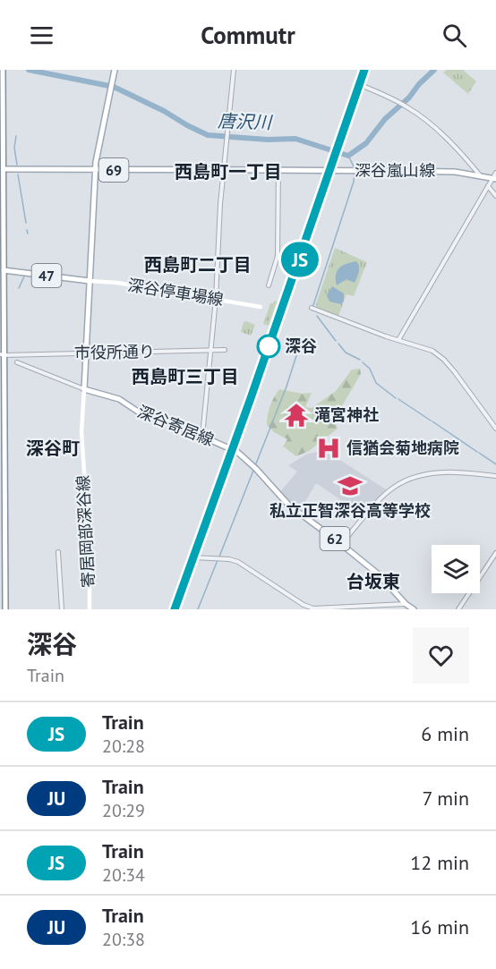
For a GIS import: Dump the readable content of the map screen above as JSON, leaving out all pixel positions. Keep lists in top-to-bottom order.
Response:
{
  "streets": {
    "main road": [
      "69",
      "深谷嵐山線",
      "47",
      "深谷停車場線",
      "深谷寄居線",
      "寄居岡部深谷線",
      "62"
    ],
    "street": ["市役所通り"]
  },
  "crossings": [
    ["47", "深谷停車場線"],
    ["深谷寄居線", "寄居岡部深谷線"]
  ],
  "districts": [
    "西島町一丁目",
    "西島町二丁目",
    "西島町三丁目",
    "深谷町",
    "台坂東"
  ],
  "water": ["唐沢川"],
  "places": {
    "other": ["深谷"],
    "temple": ["滝宮神社"],
    "hospital": ["信猶会菊地病院"],
    "school or university": ["私立正智深谷高等学校"]
  },
  "page": {
    "header": "Commutr",
    "on_map": "JS",
    "heading": ["深谷", "Train"],
    "list": [
      {
        "mark": "JS",
        "name": "Train",
        "note": "20:28",
        "value": "6 min"
      },
      {
        "mark": "JU",
        "name": "Train",
        "note": "20:29",
        "value": "7 min"
      },
      {
        "mark": "JS",
        "name": "Train",
        "note": "20:34",
        "value": "12 min"
      },
      {
        "mark": "JU",
        "name": "Train",
        "note": "20:38",
        "value": "16 min"
      }
    ]
  }
}
